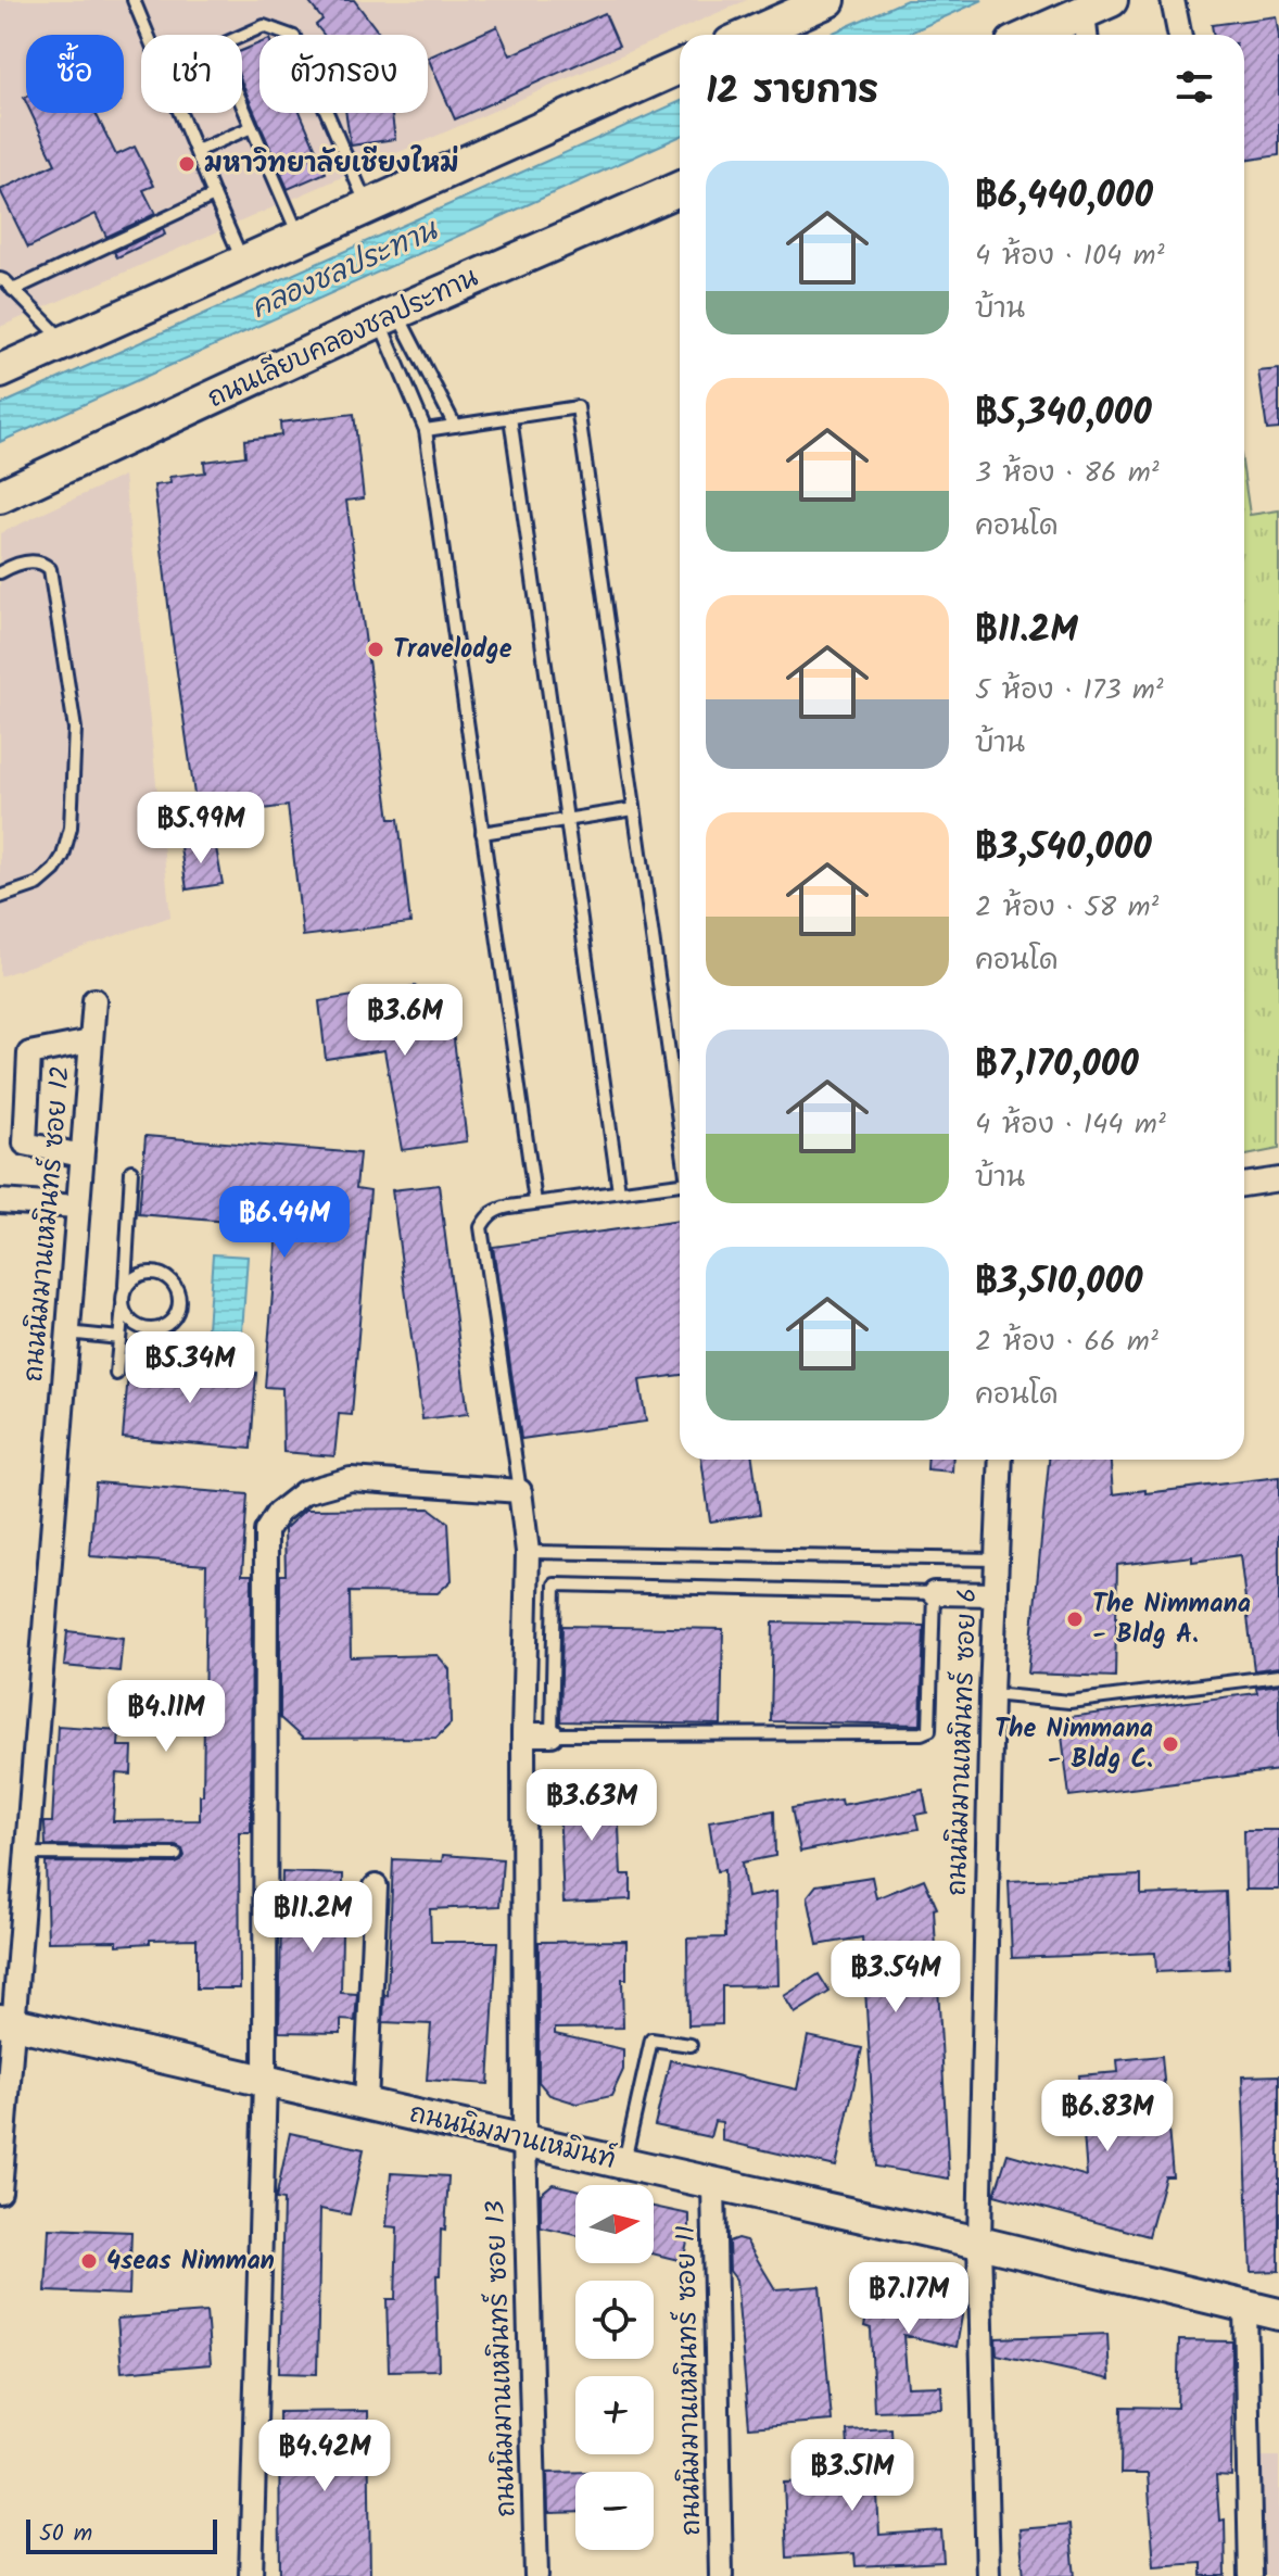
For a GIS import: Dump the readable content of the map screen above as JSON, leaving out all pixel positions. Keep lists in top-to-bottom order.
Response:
{
  "streets": {
    "main road": ["ถนนเลียบคลองชลประทาน", "ถนนนิมมานเหมินท์"],
    "street": [
      "ถนนนิมมานเหมินทร์ ซอย 12",
      "ถนนนิมมานเหมินทร์ ซอย 6",
      "ถนนนิมมานเหมินทร์ ซอย 13",
      "ถนนนิมมานเหมินทร์ ซอย 11"
    ]
  },
  "crossings": [
    ["ถนนนิมมานเหมินทร์ ซอย 12", "ถนนนิมมานเหมินท์"],
    ["ถนนนิมมานเหมินทร์ ซอย 6", "ถนนนิมมานเหมินท์"],
    ["ถนนนิมมานเหมินท์", "ถนนนิมมานเหมินทร์ ซอย 13"],
    ["ถนนนิมมานเหมินท์", "ถนนนิมมานเหมินทร์ ซอย 11"]
  ],
  "water": ["คลองชลประทาน"],
  "places": [
    "มหาวิทยาลัยเชียงใหม่",
    "Travelodge",
    "The Nimmana - Bldg A.",
    "The Nimmana - Bldg C.",
    "4seas Nimman"
  ],
  "scale_bar": "50 m",
  "north": "right",
  "page": {
    "chip": ["ซื้อ", "เช่า", "ตัวกรอง"],
    "heading": "12 รายการ",
    "list": [
      {
        "name": "฿6,440,000",
        "note": "4 ห้อง · 104 m² · บ้าน"
      },
      {
        "name": "฿5,340,000",
        "note": "3 ห้อง · 86 m² · คอนโด"
      },
      {
        "name": "฿11.2M",
        "note": "5 ห้อง · 173 m² · บ้าน"
      },
      {
        "name": "฿3,540,000",
        "note": "2 ห้อง · 58 m² · คอนโด"
      },
      {
        "name": "฿7,170,000",
        "note": "4 ห้อง · 144 m² · บ้าน"
      },
      {
        "name": "฿3,510,000",
        "note": "2 ห้อง · 66 m² · คอนโด"
      }
    ],
    "price": [
      "฿5.99M",
      "฿3.6M",
      "฿6.44M",
      "฿5.34M",
      "฿4.11M",
      "฿3.63M",
      "฿11.2M",
      "฿3.54M",
      "฿6.83M",
      "฿7.17M",
      "฿4.42M",
      "฿3.51M"
    ],
    "map_buttons": ["+", "−"],
    "scale": "50 m"
  }
}
